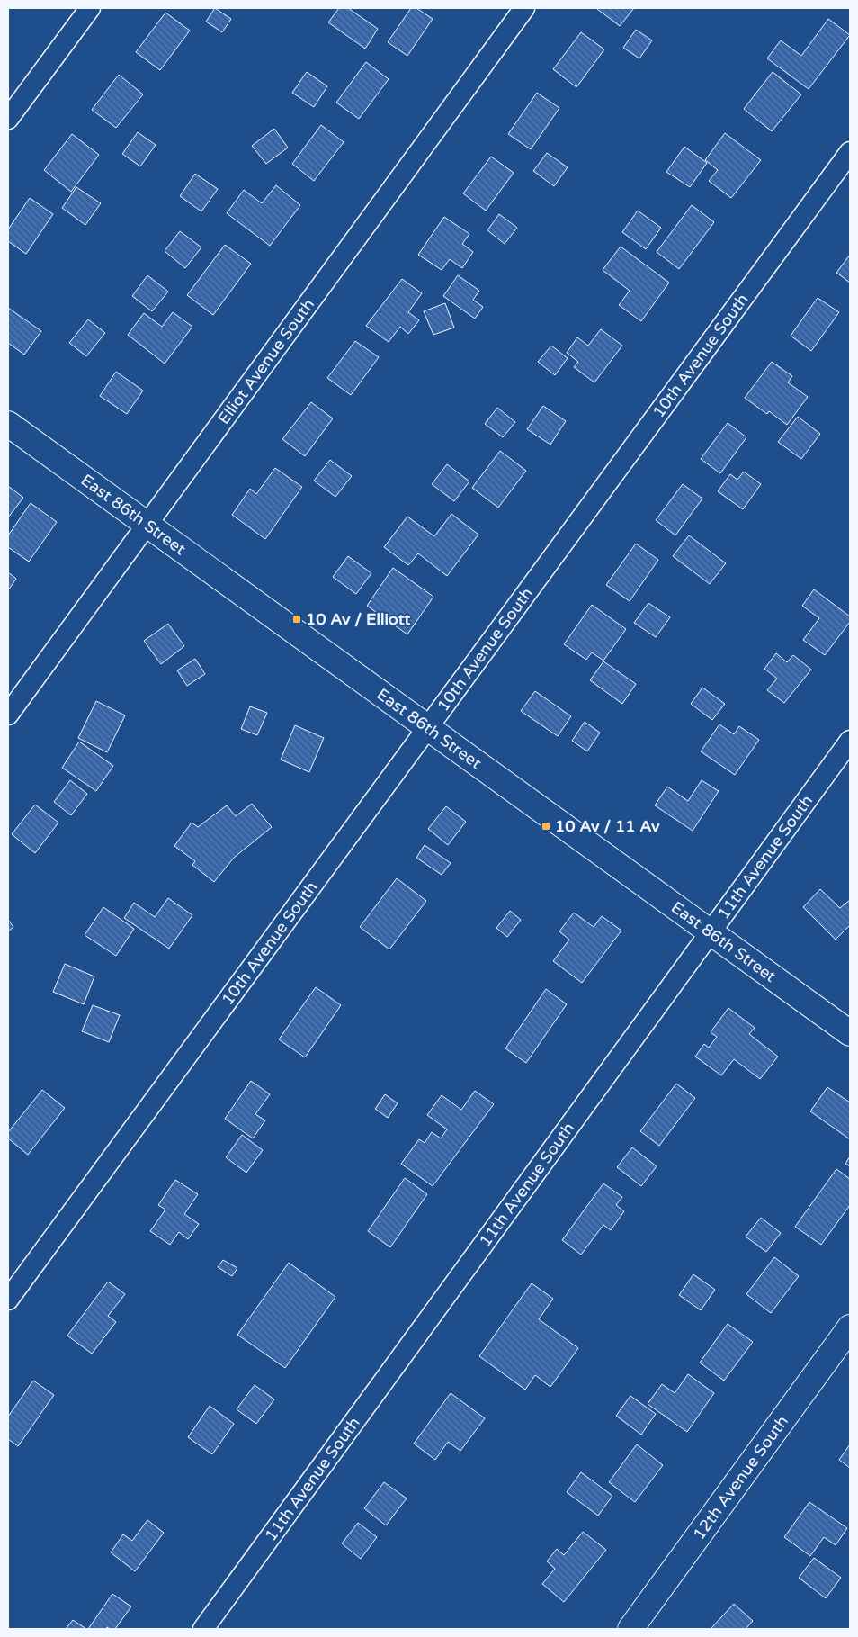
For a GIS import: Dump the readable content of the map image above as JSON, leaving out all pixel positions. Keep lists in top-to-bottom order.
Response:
{
  "streets": {
    "street": [
      "10th Avenue South",
      "Elliot Avenue South",
      "East 86th Street",
      "11th Avenue South",
      "12th Avenue South"
    ]
  },
  "crossings": [
    ["10th Avenue South", "East 86th Street"],
    ["Elliot Avenue South", "East 86th Street"],
    ["East 86th Street", "11th Avenue South"]
  ],
  "places": {
    "transit": ["10 Av / Elliott", "10 Av / 11 Av"]
  }
}
